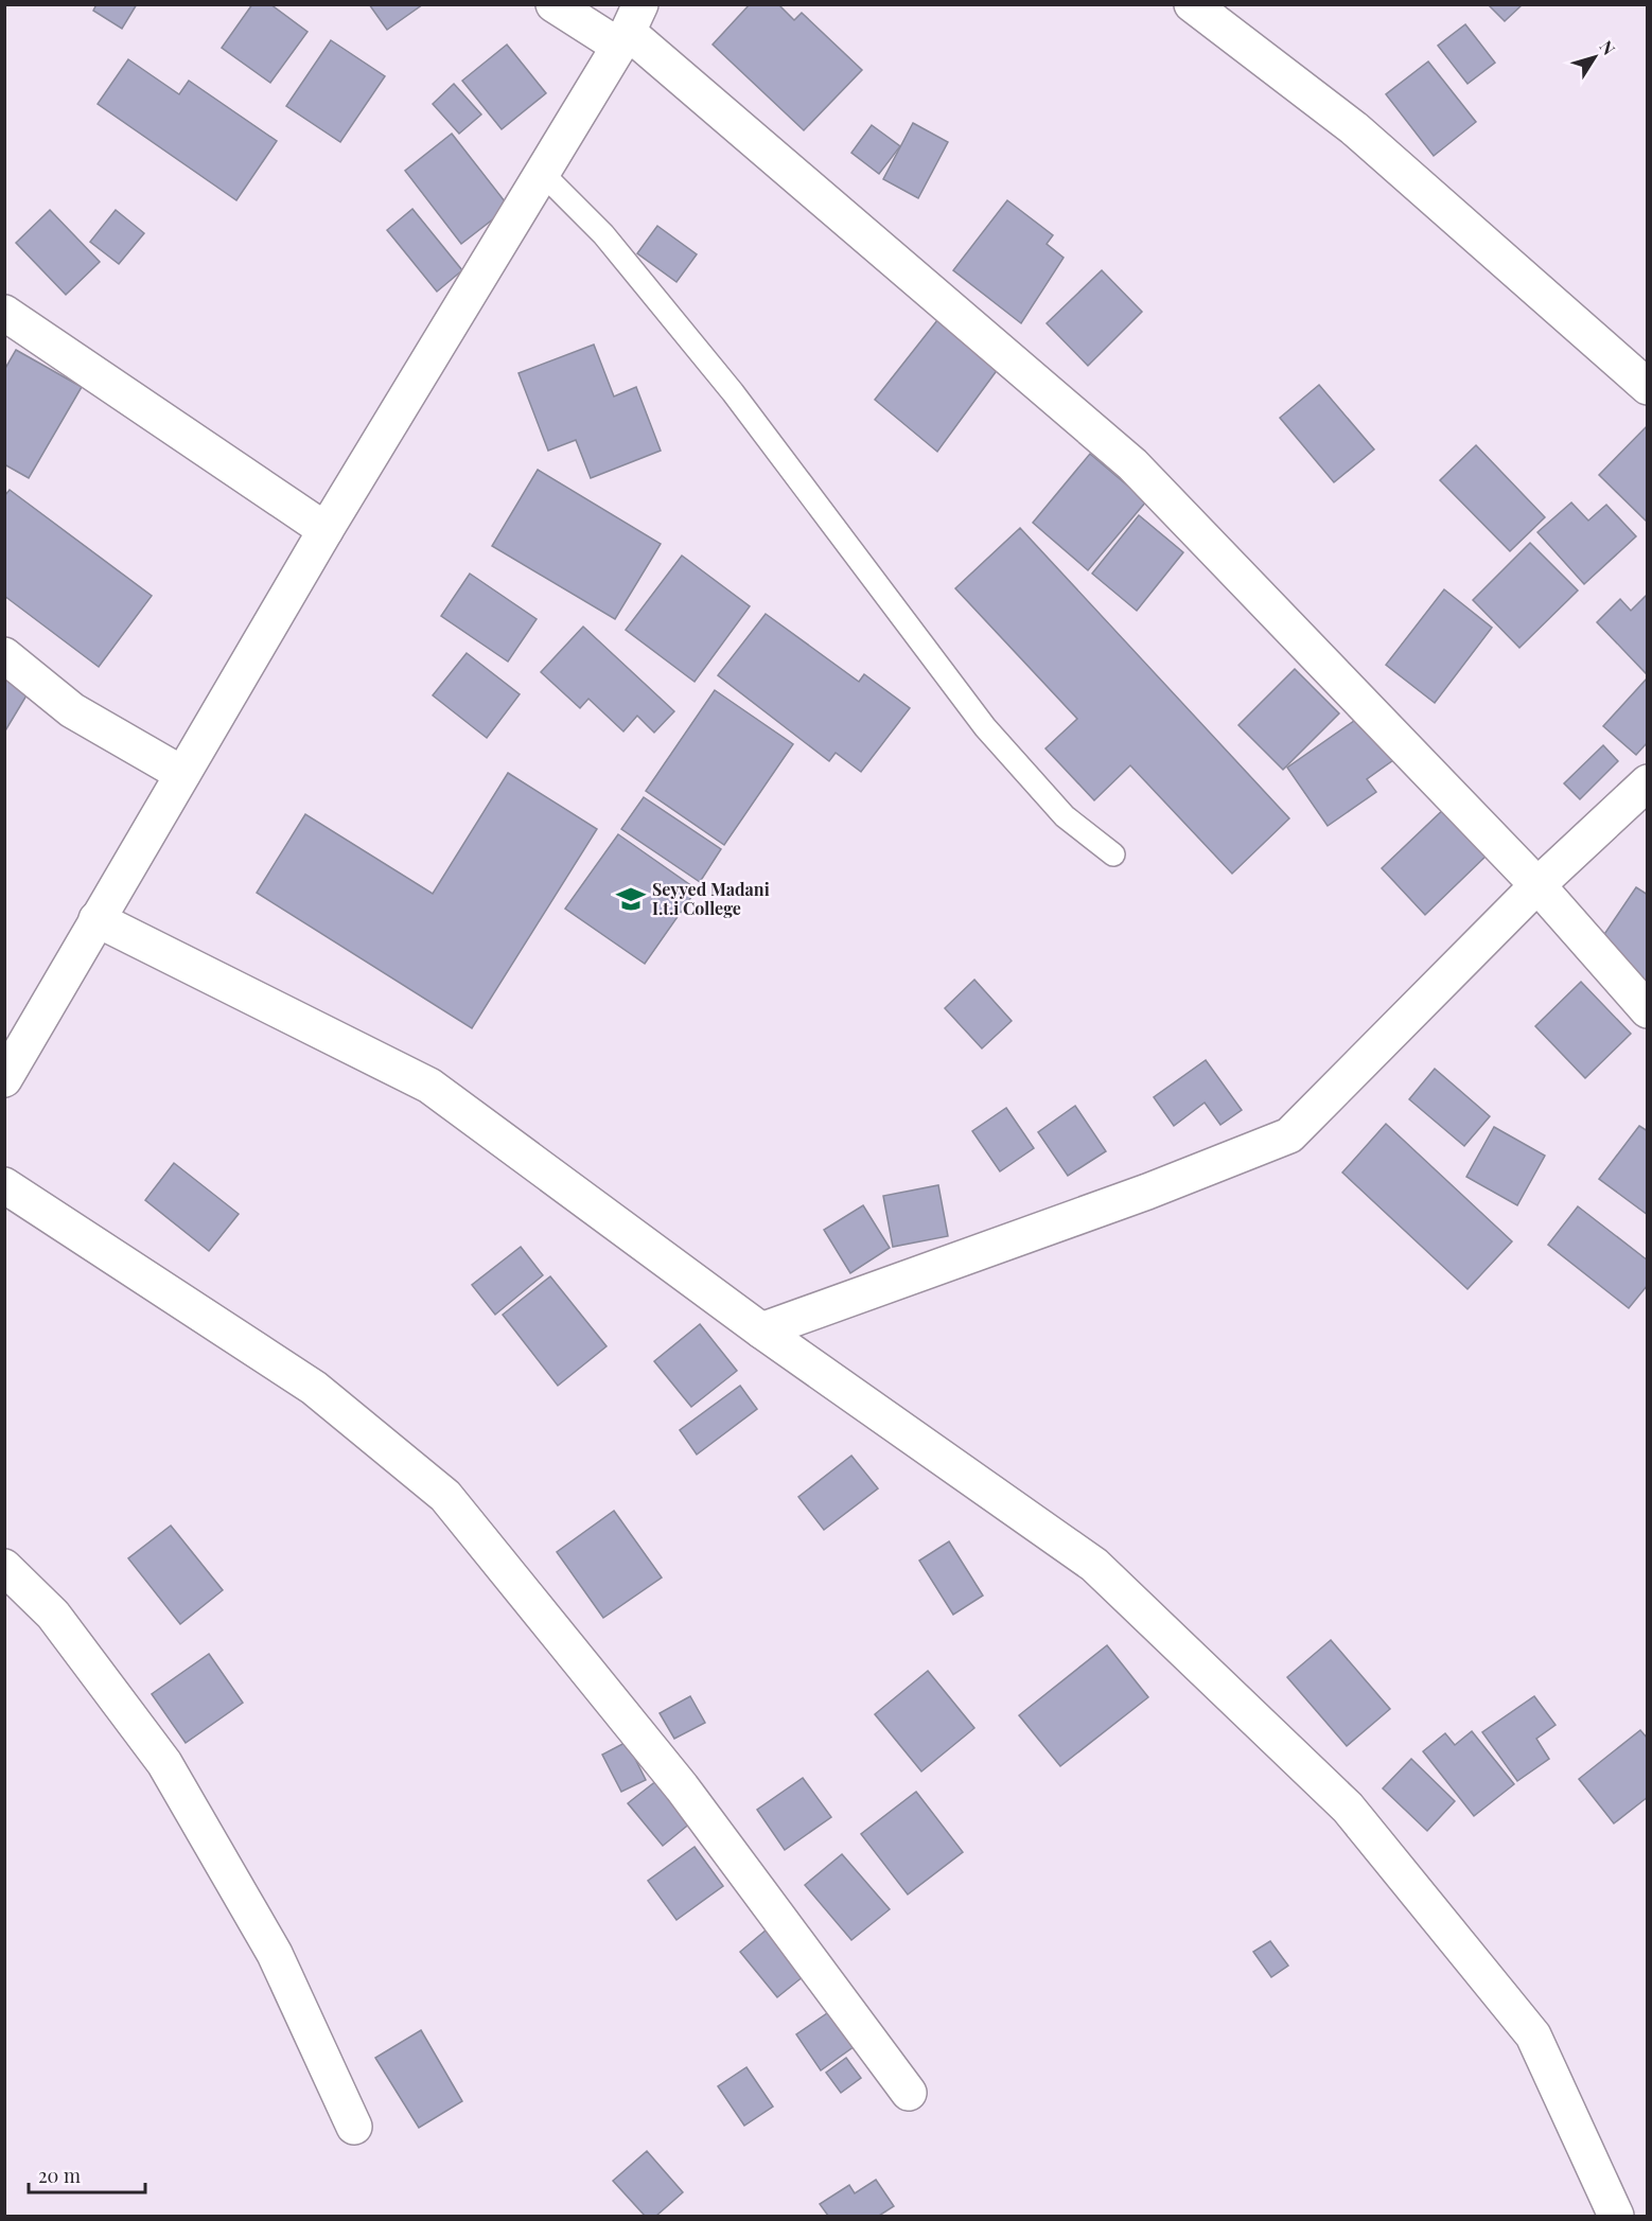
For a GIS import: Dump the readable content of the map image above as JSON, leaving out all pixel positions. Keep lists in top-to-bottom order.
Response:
{
  "places": {
    "school or university": ["Seyyed Madani I.t.i College"]
  },
  "scale_bar": "20 m",
  "north": "top right"
}
